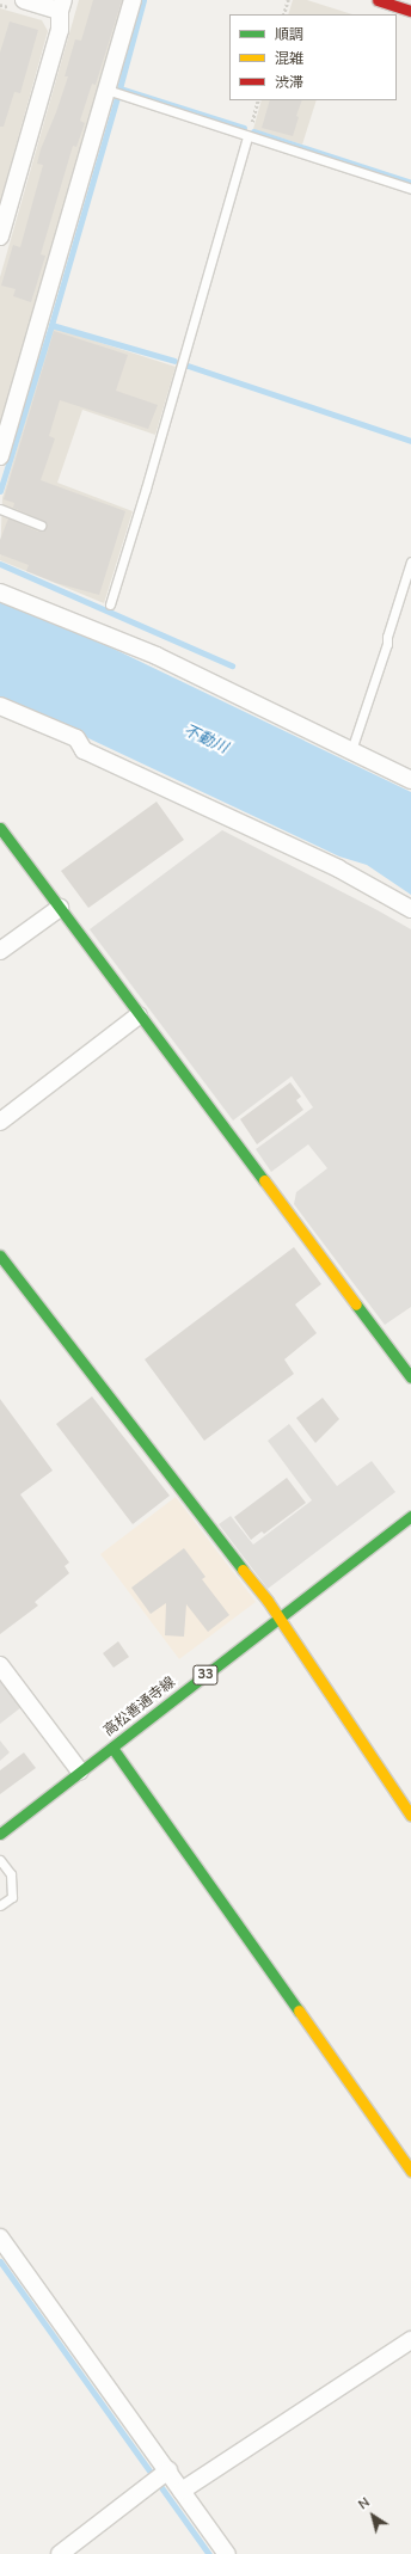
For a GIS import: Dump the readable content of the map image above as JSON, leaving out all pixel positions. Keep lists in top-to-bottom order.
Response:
{
  "streets": {
    "street": ["33", "高松善通寺線"]
  },
  "water": ["不動川"],
  "legend": ["順調", "混雑", "渋滞"],
  "north": "top left"
}
